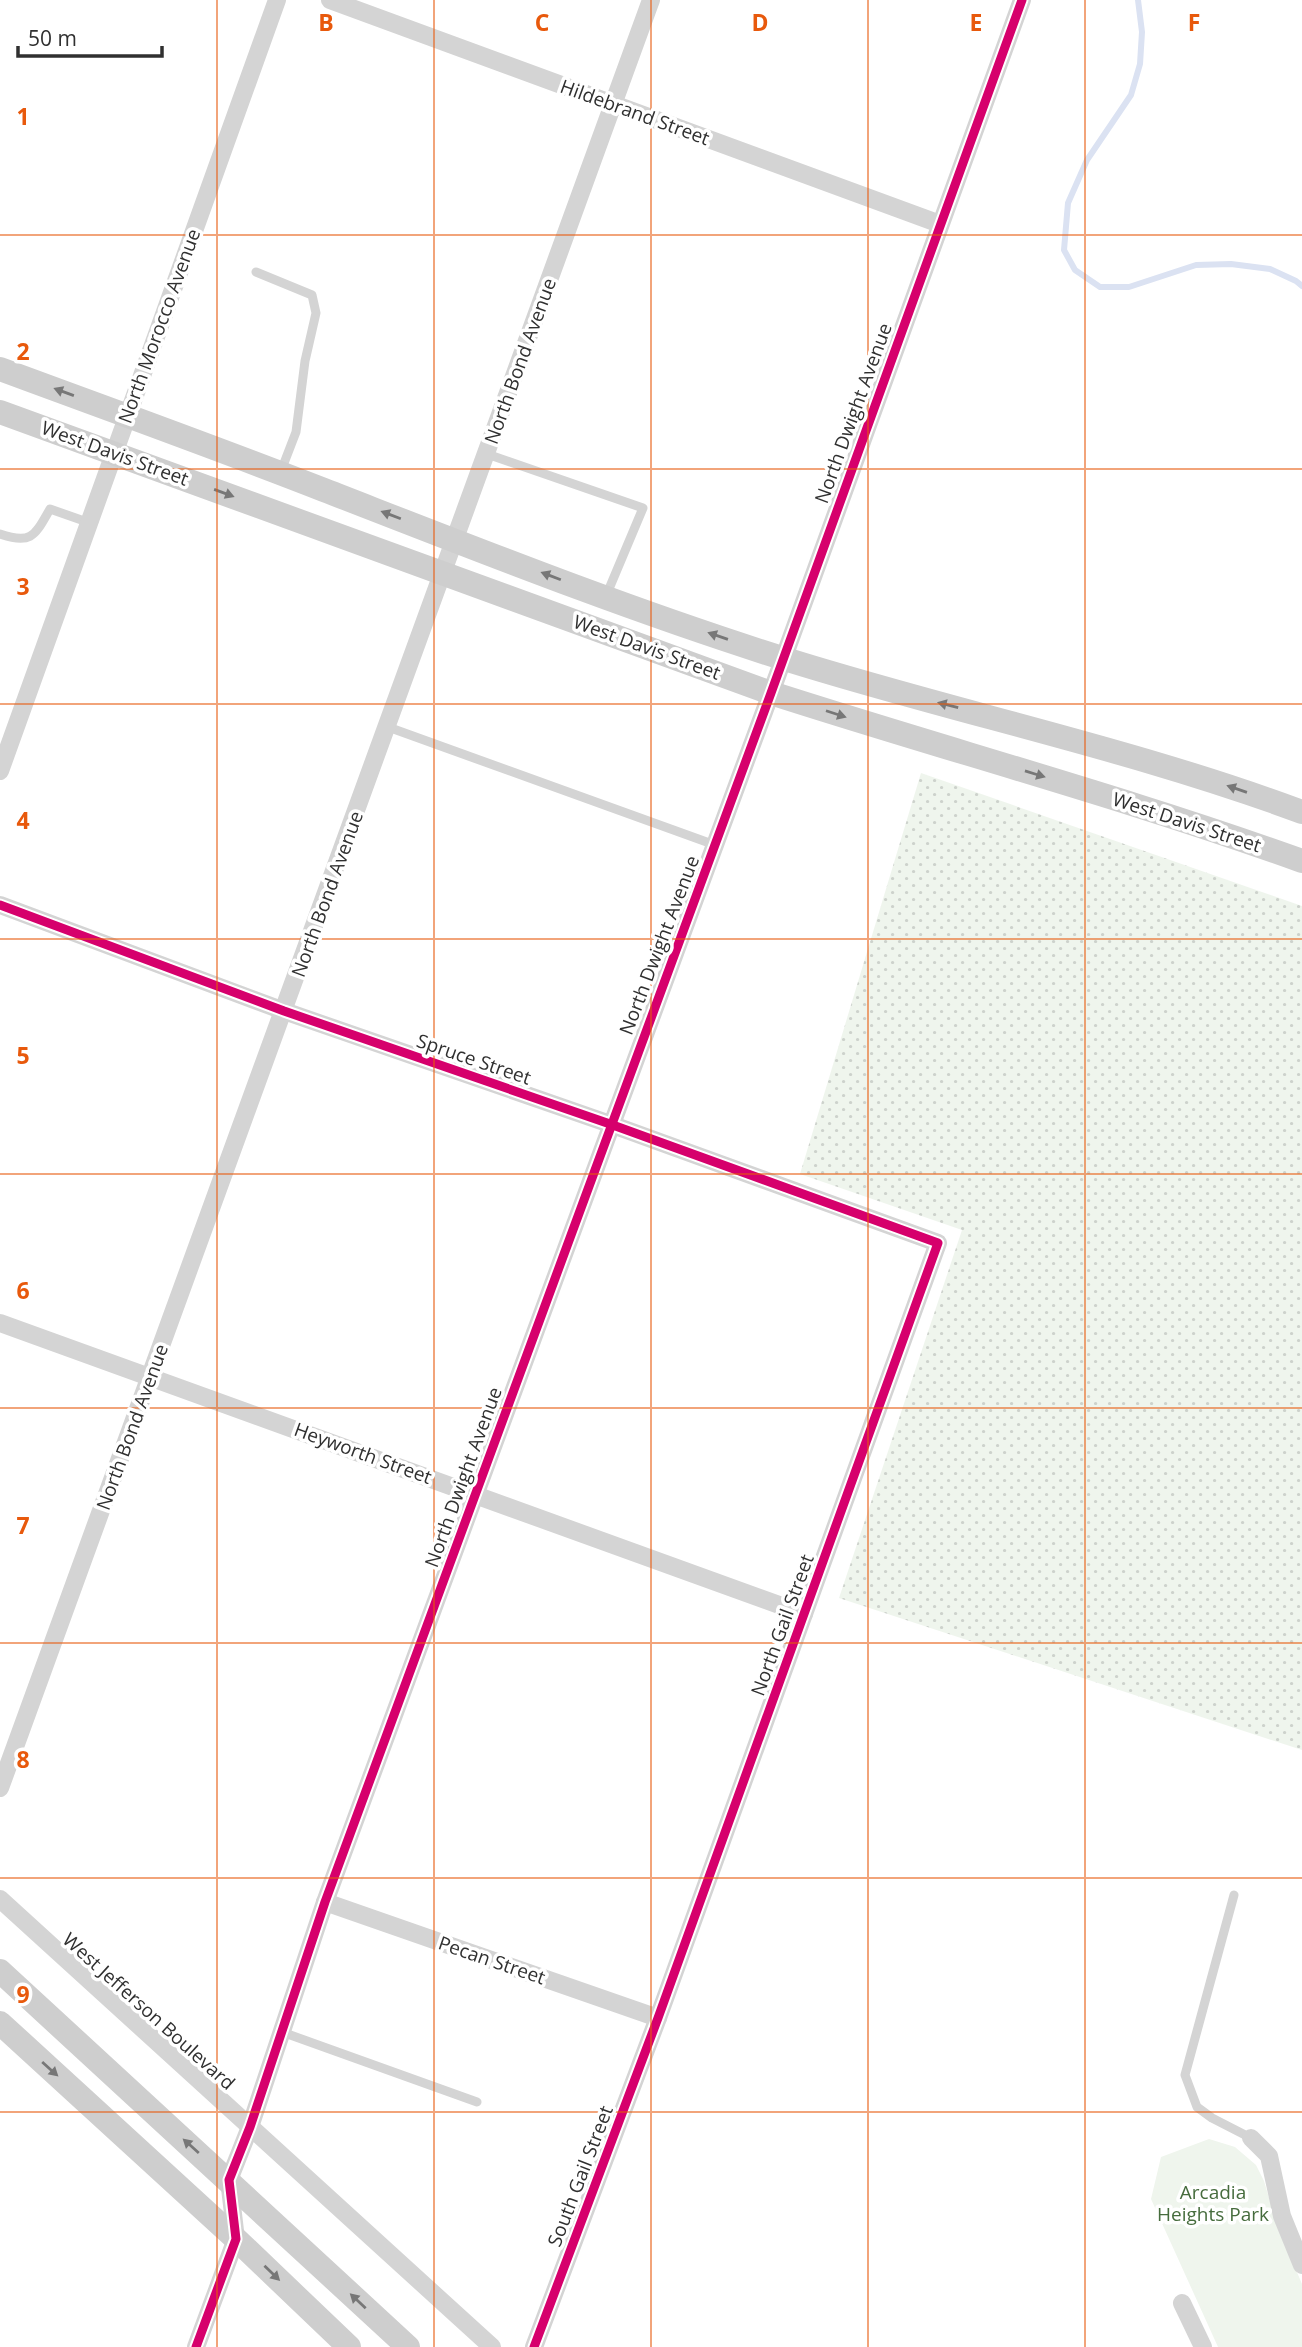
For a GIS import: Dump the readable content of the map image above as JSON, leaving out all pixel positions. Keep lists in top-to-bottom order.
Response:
{
  "streets": {
    "main road": ["West Davis Street"],
    "street": [
      "Hildebrand Street",
      "North Morocco Avenue",
      "North Bond Avenue",
      "North Dwight Avenue",
      "Spruce Street",
      "Heyworth Street",
      "North Gail Street",
      "Pecan Street",
      "West Jefferson Boulevard",
      "South Gail Street"
    ]
  },
  "crossings": [
    ["Hildebrand Street", "North Bond Avenue"],
    ["Hildebrand Street", "North Dwight Avenue"],
    ["North Morocco Avenue", "West Davis Street"],
    ["North Bond Avenue", "West Davis Street"],
    ["North Bond Avenue", "Spruce Street"],
    ["North Bond Avenue", "Heyworth Street"],
    ["North Dwight Avenue", "West Davis Street"],
    ["North Dwight Avenue", "Spruce Street"],
    ["North Dwight Avenue", "Heyworth Street"],
    ["North Dwight Avenue", "Pecan Street"],
    ["North Dwight Avenue", "West Jefferson Boulevard"],
    ["Spruce Street", "North Gail Street"],
    ["Heyworth Street", "North Gail Street"],
    ["North Gail Street", "Pecan Street"],
    ["North Gail Street", "South Gail Street"],
    ["Pecan Street", "South Gail Street"]
  ],
  "parks": ["Arcadia Heights Park"],
  "scale_bar": "50 m",
  "grid": {
    "columns": [
      "B",
      "C",
      "D",
      "E",
      "F"
    ],
    "rows": [
      "1",
      "2",
      "3",
      "4",
      "5",
      "6",
      "7",
      "8",
      "9"
    ]
  }
}
